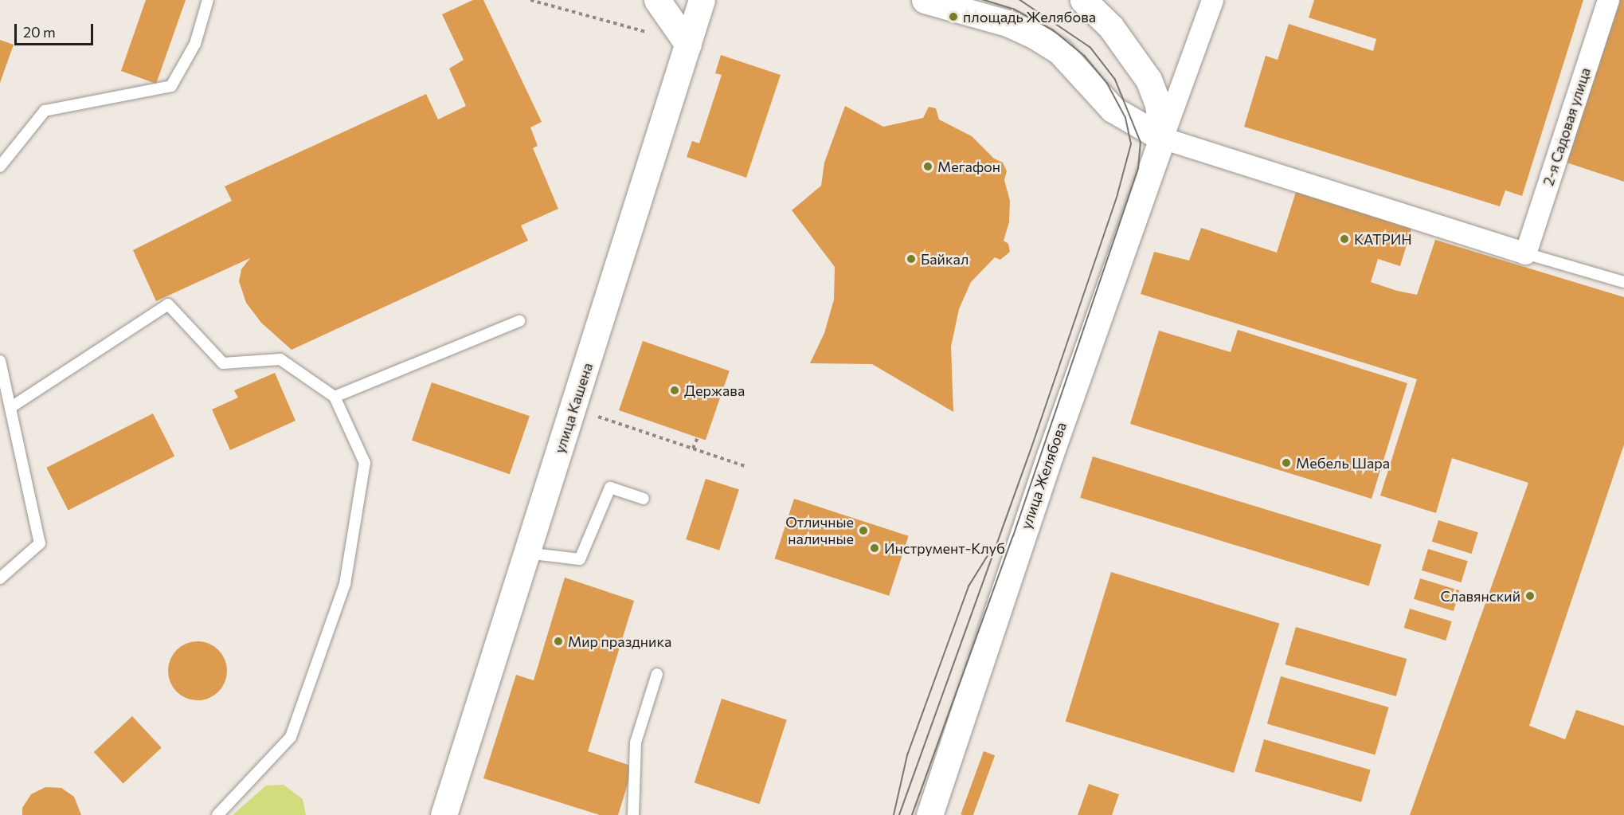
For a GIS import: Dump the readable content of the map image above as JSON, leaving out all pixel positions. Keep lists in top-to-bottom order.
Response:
{
  "streets": {
    "street": ["2-я Садовая улица", "улица Кашена", "улица Желябова"]
  },
  "places": [
    "площадь Желябова",
    "Мегафон",
    "КАТРИН",
    "Байкал",
    "Держава",
    "Мебель Шара",
    "Отличные наличные",
    "Инструмент-Клуб",
    "Славянский",
    "Мир праздника"
  ],
  "scale_bar": "20 m"
}
